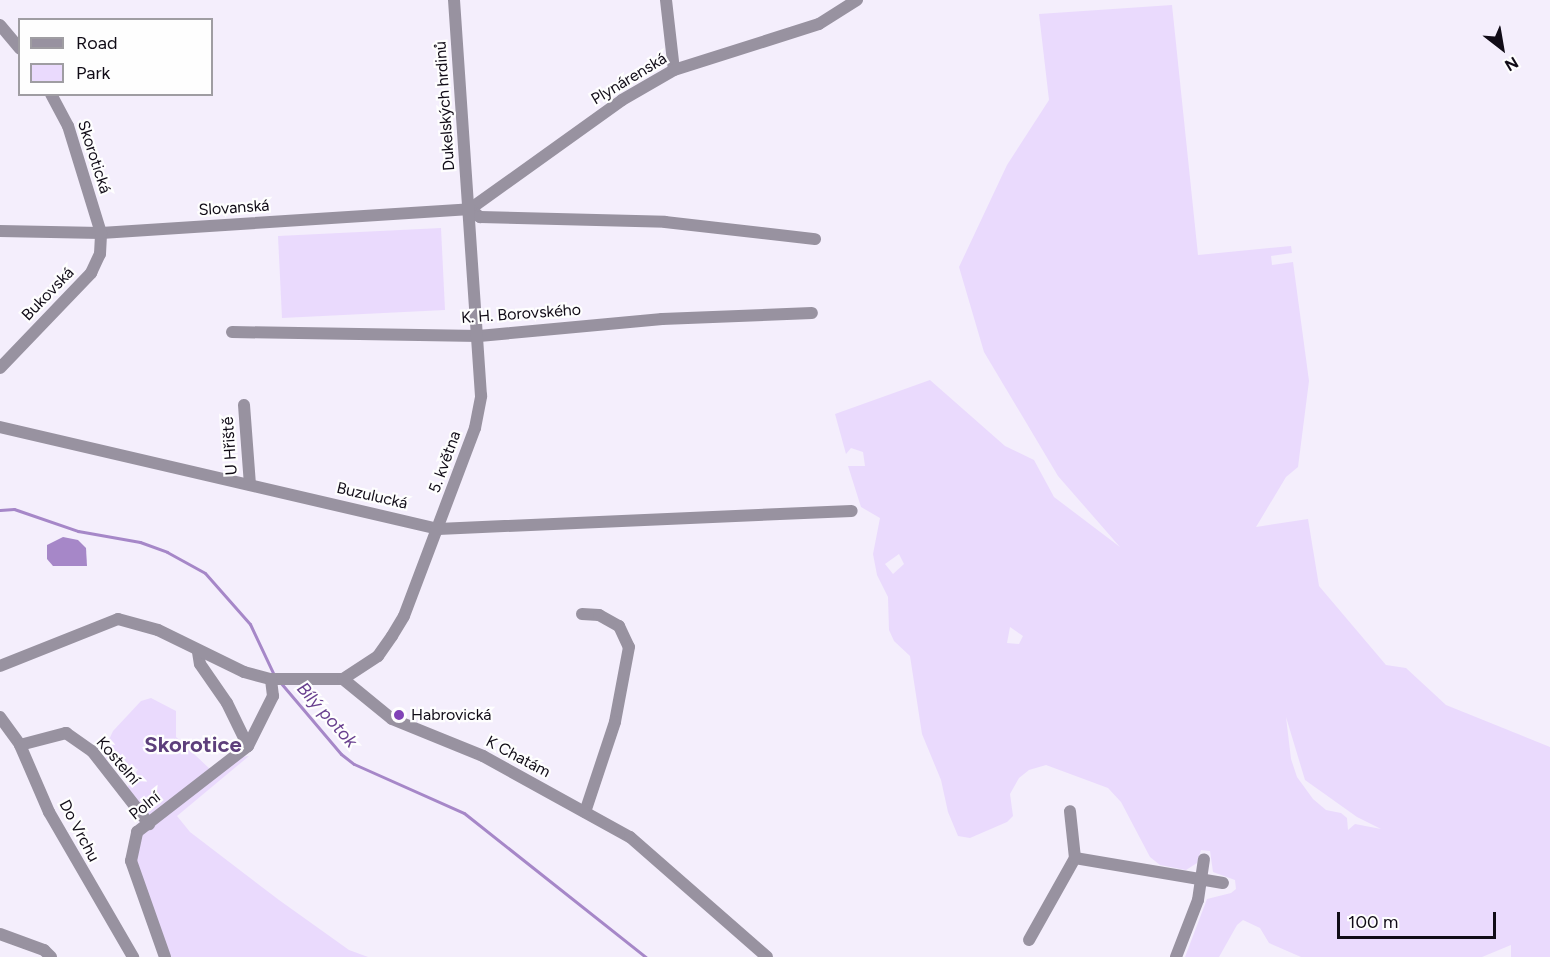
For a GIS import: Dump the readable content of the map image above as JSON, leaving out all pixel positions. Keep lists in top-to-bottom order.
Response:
{
  "streets": {
    "street": [
      "Plynárenská",
      "Dukelských hrdinů",
      "Skorotická",
      "Slovanská",
      "Bukovská",
      "K. H. Borovského",
      "U Hřiště",
      "5. května",
      "Buzulucká",
      "K Chatám",
      "Kostelní",
      "Polní",
      "Do Vrchu"
    ]
  },
  "crossings": [
    ["Plynárenská", "Dukelských hrdinů"],
    ["Plynárenská", "Slovanská"],
    ["Plynárenská", "5. května"],
    ["Dukelských hrdinů", "Slovanská"],
    ["Dukelských hrdinů", "5. května"],
    ["Skorotická", "Slovanská"],
    ["Skorotická", "Bukovská"],
    ["Slovanská", "Bukovská"],
    ["Slovanská", "5. května"],
    ["K. H. Borovského", "5. května"],
    ["U Hřiště", "Buzulucká"],
    ["5. května", "Buzulucká"],
    ["5. května", "K Chatám"],
    ["Kostelní", "Polní"],
    ["Kostelní", "Do Vrchu"]
  ],
  "districts": ["Skorotice"],
  "water": ["Bílý potok"],
  "places": ["Habrovická"],
  "legend": ["Road", "Park"],
  "scale_bar": "100 m",
  "north": "bottom right"
}
